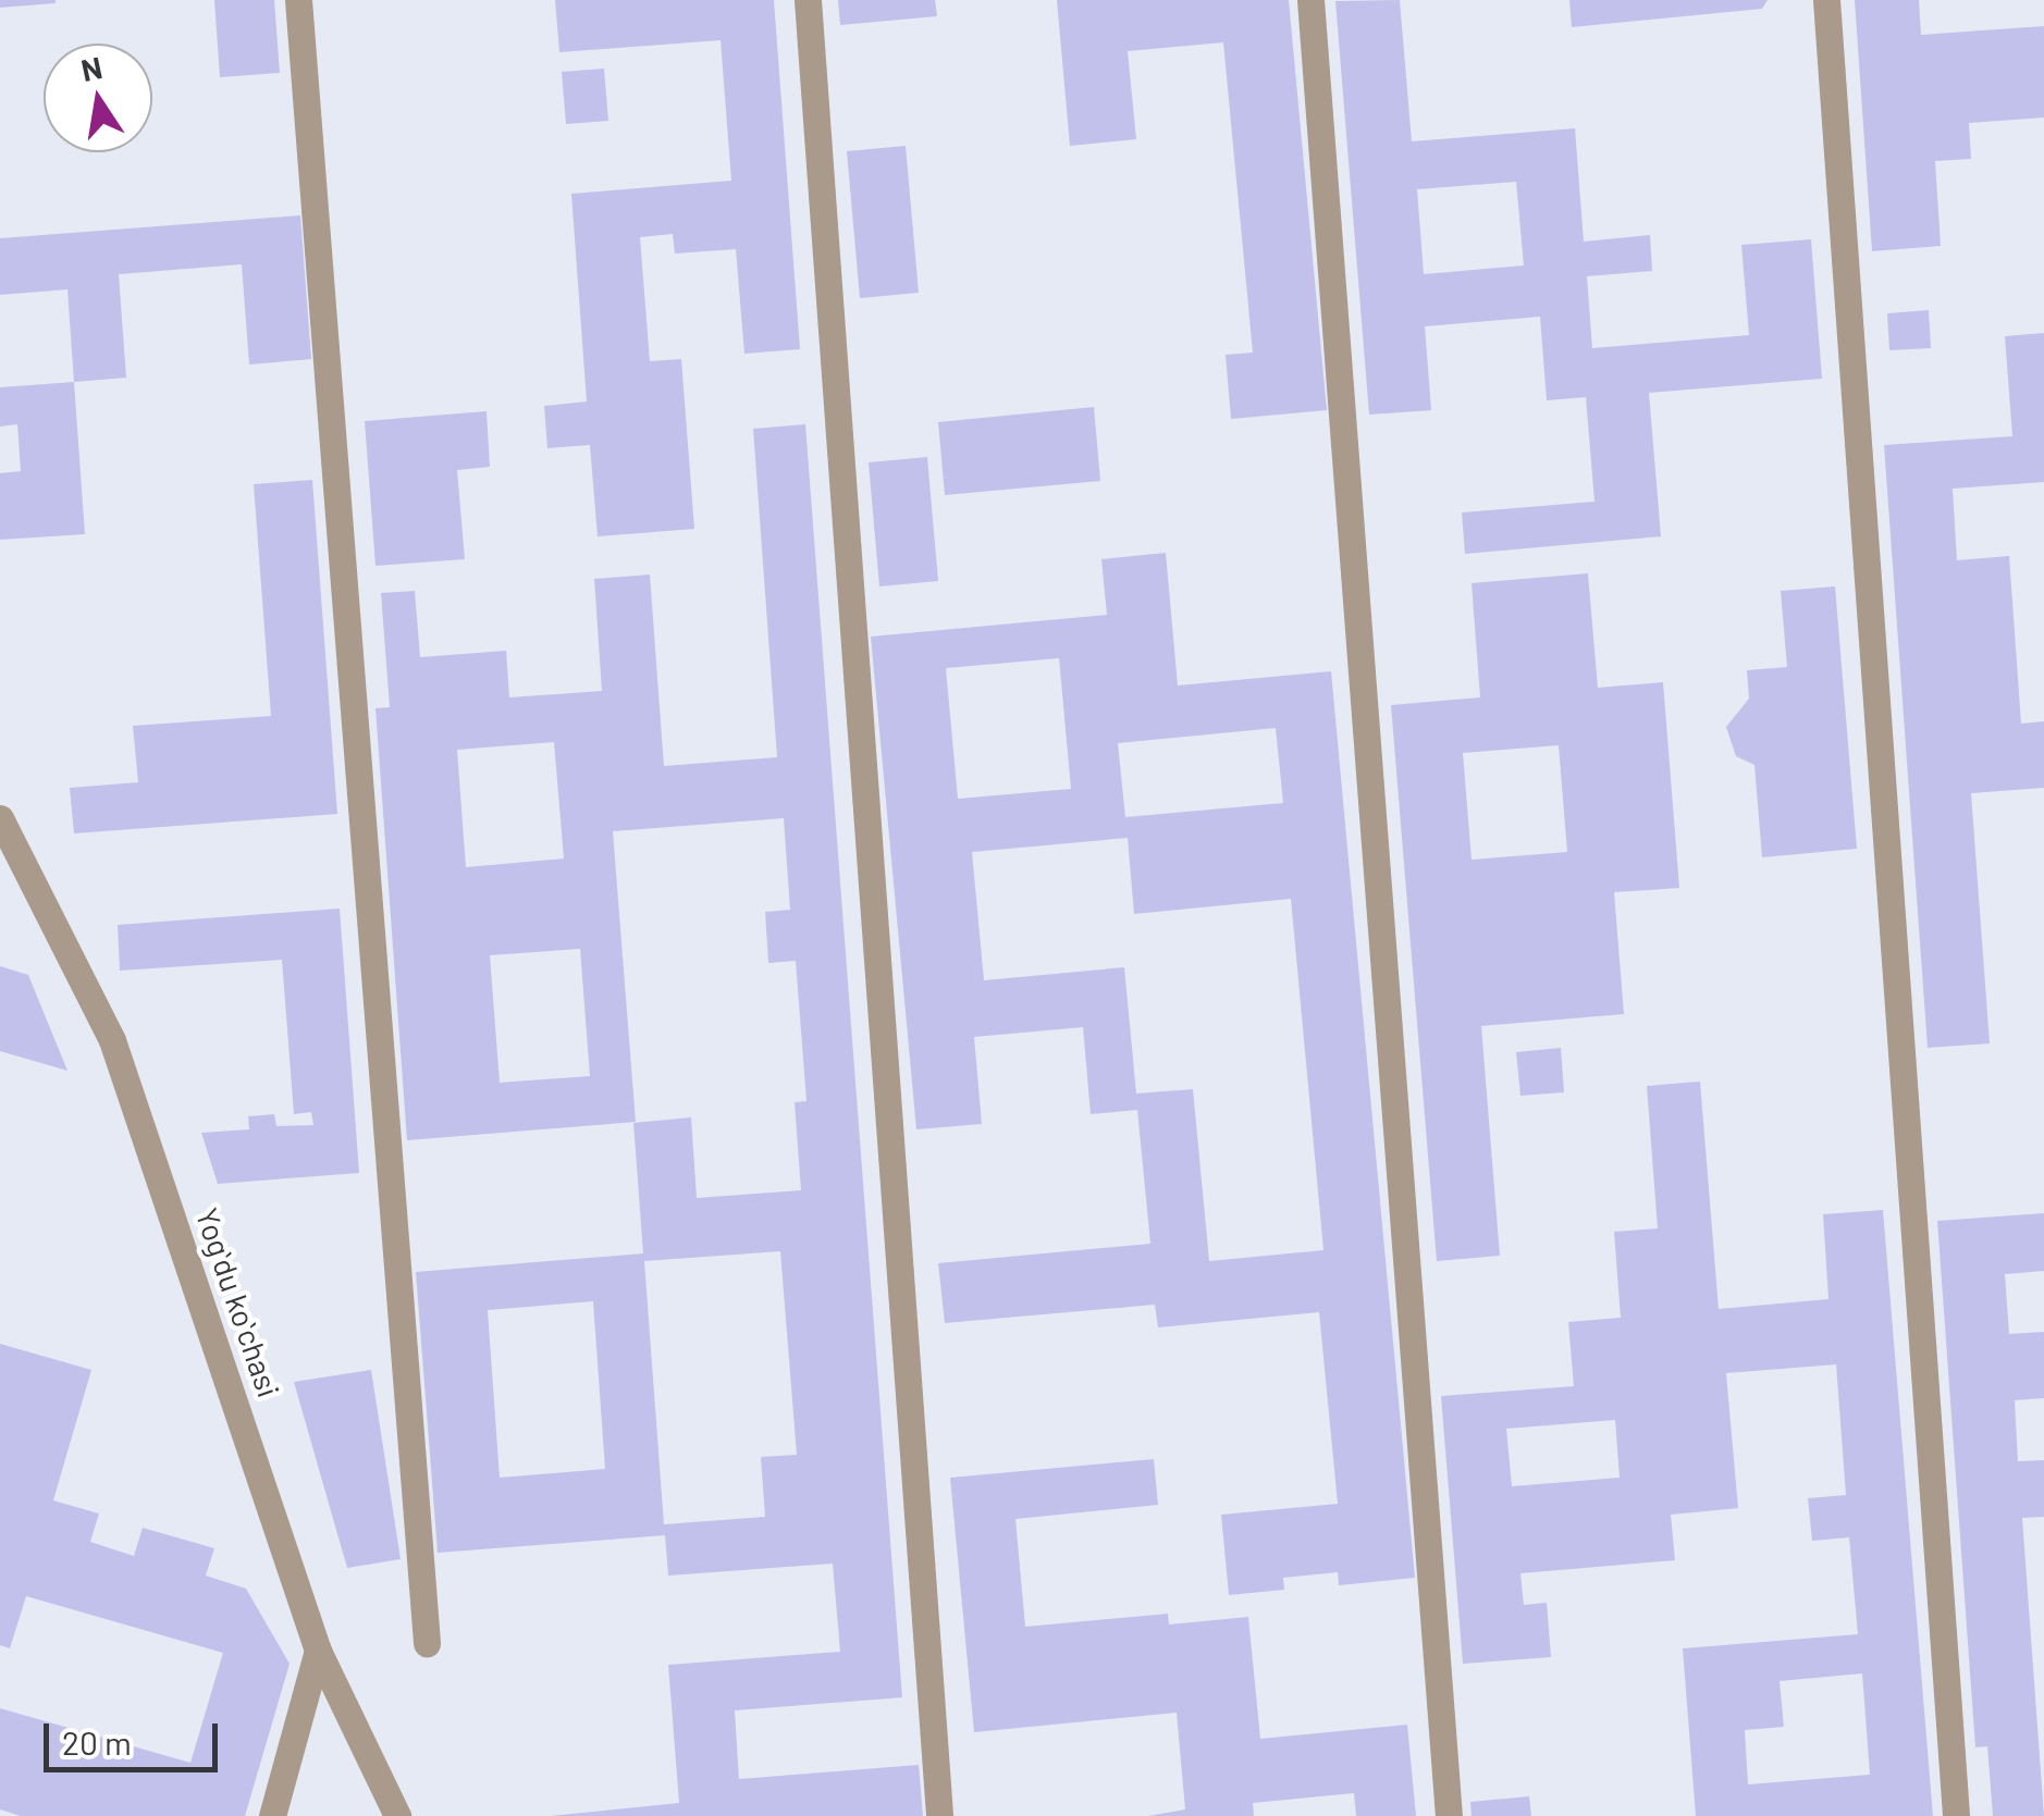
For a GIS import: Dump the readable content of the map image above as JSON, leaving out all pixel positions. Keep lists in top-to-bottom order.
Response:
{
  "streets": {
    "street": ["Yogʻdu koʻchasi"]
  },
  "scale_bar": "20 m",
  "north": "top"
}
